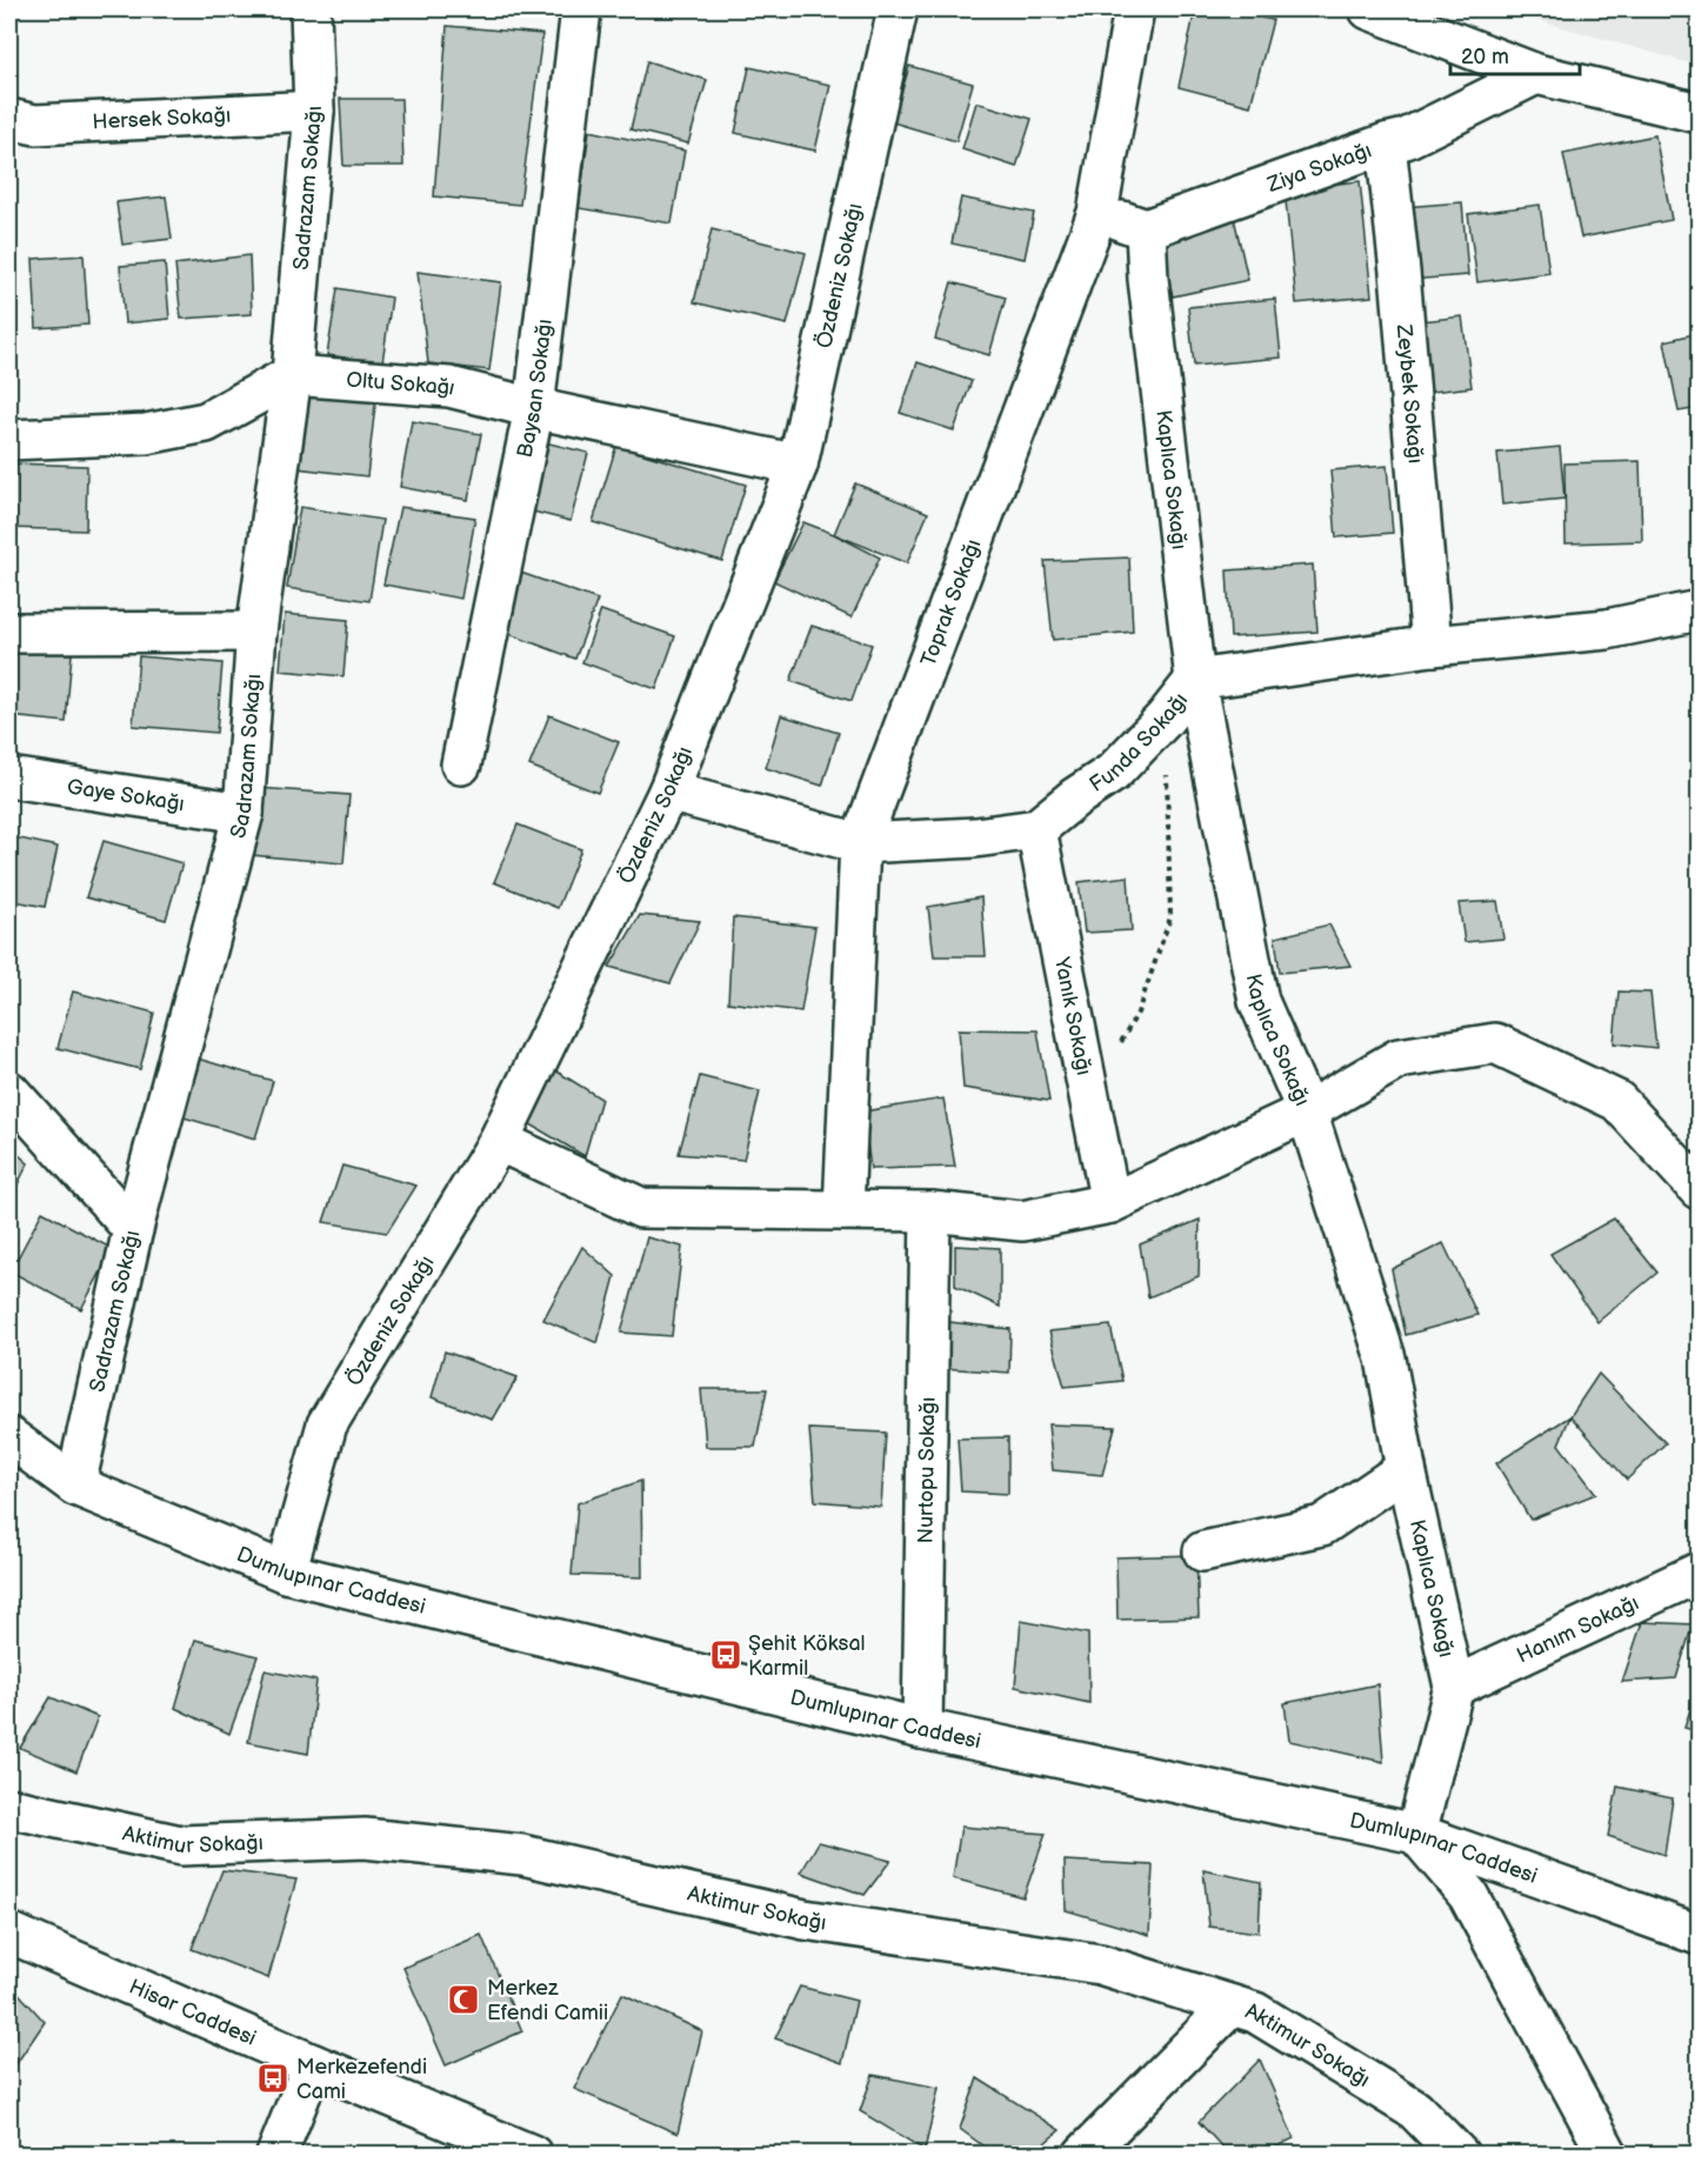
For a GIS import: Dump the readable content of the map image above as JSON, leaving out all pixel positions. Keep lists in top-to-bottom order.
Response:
{
  "streets": {
    "street": [
      "Hersek Sokağı",
      "Ziya Sokağı",
      "Sadrazam Sokağı",
      "Özdeniz Sokağı",
      "Oltu Sokağı",
      "Baysan Sokağı",
      "Zeybek Sokağı",
      "Kaplıca Sokağı",
      "Toprak Sokağı",
      "Funda Sokağı",
      "Gaye Sokağı",
      "Yanık Sokağı",
      "Nurtopu Sokağı",
      "Dumlupınar Caddesi",
      "Hanım Sokağı",
      "Aktimur Sokağı",
      "Hisar Caddesi"
    ]
  },
  "crossings": [
    ["Hersek Sokağı", "Sadrazam Sokağı"],
    ["Ziya Sokağı", "Zeybek Sokağı"],
    ["Ziya Sokağı", "Kaplıca Sokağı"],
    ["Sadrazam Sokağı", "Oltu Sokağı"],
    ["Sadrazam Sokağı", "Gaye Sokağı"],
    ["Sadrazam Sokağı", "Dumlupınar Caddesi"],
    ["Özdeniz Sokağı", "Oltu Sokağı"],
    ["Özdeniz Sokağı", "Dumlupınar Caddesi"],
    ["Oltu Sokağı", "Baysan Sokağı"],
    ["Zeybek Sokağı", "Funda Sokağı"],
    ["Kaplıca Sokağı", "Funda Sokağı"],
    ["Kaplıca Sokağı", "Dumlupınar Caddesi"],
    ["Kaplıca Sokağı", "Hanım Sokağı"],
    ["Funda Sokağı", "Yanık Sokağı"],
    ["Nurtopu Sokağı", "Dumlupınar Caddesi"]
  ],
  "places": {
    "bus stop": ["Şehit Köksal Karmil", "Merkezefendi Cami"],
    "mosque": ["Merkez Efendi Camii"]
  },
  "scale_bar": "20 m"
}
